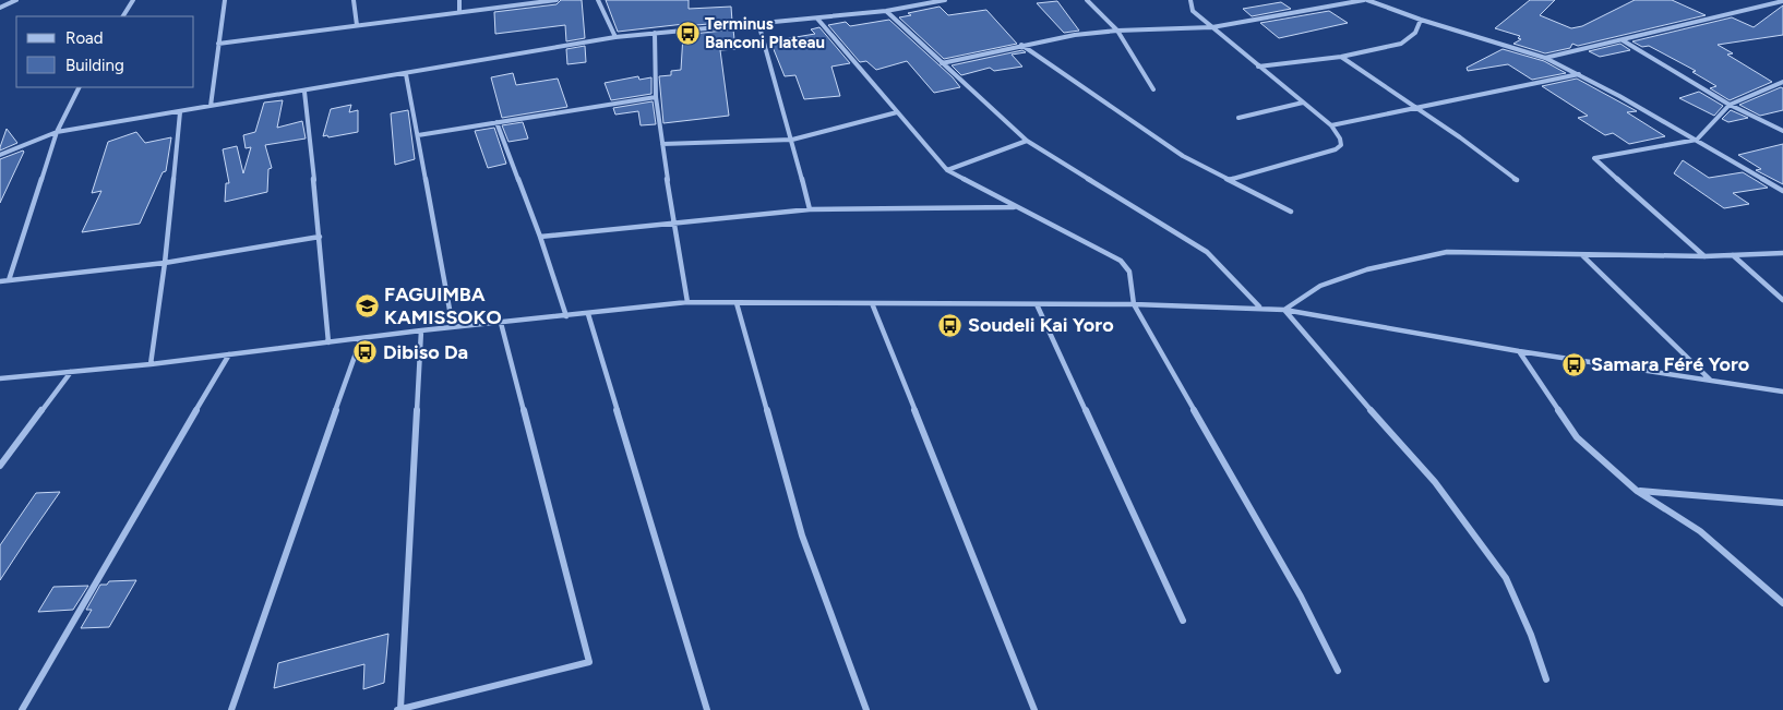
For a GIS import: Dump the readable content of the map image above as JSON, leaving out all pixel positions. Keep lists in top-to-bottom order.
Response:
{
  "places": {
    "bus stop": [
      "Terminus Banconi Plateau",
      "Soudeli Kai Yoro",
      "Dibiso Da",
      "Samara Féré Yoro"
    ],
    "school or university": ["FAGUIMBA KAMISSOKO"]
  },
  "legend": ["Road", "Building"]
}
